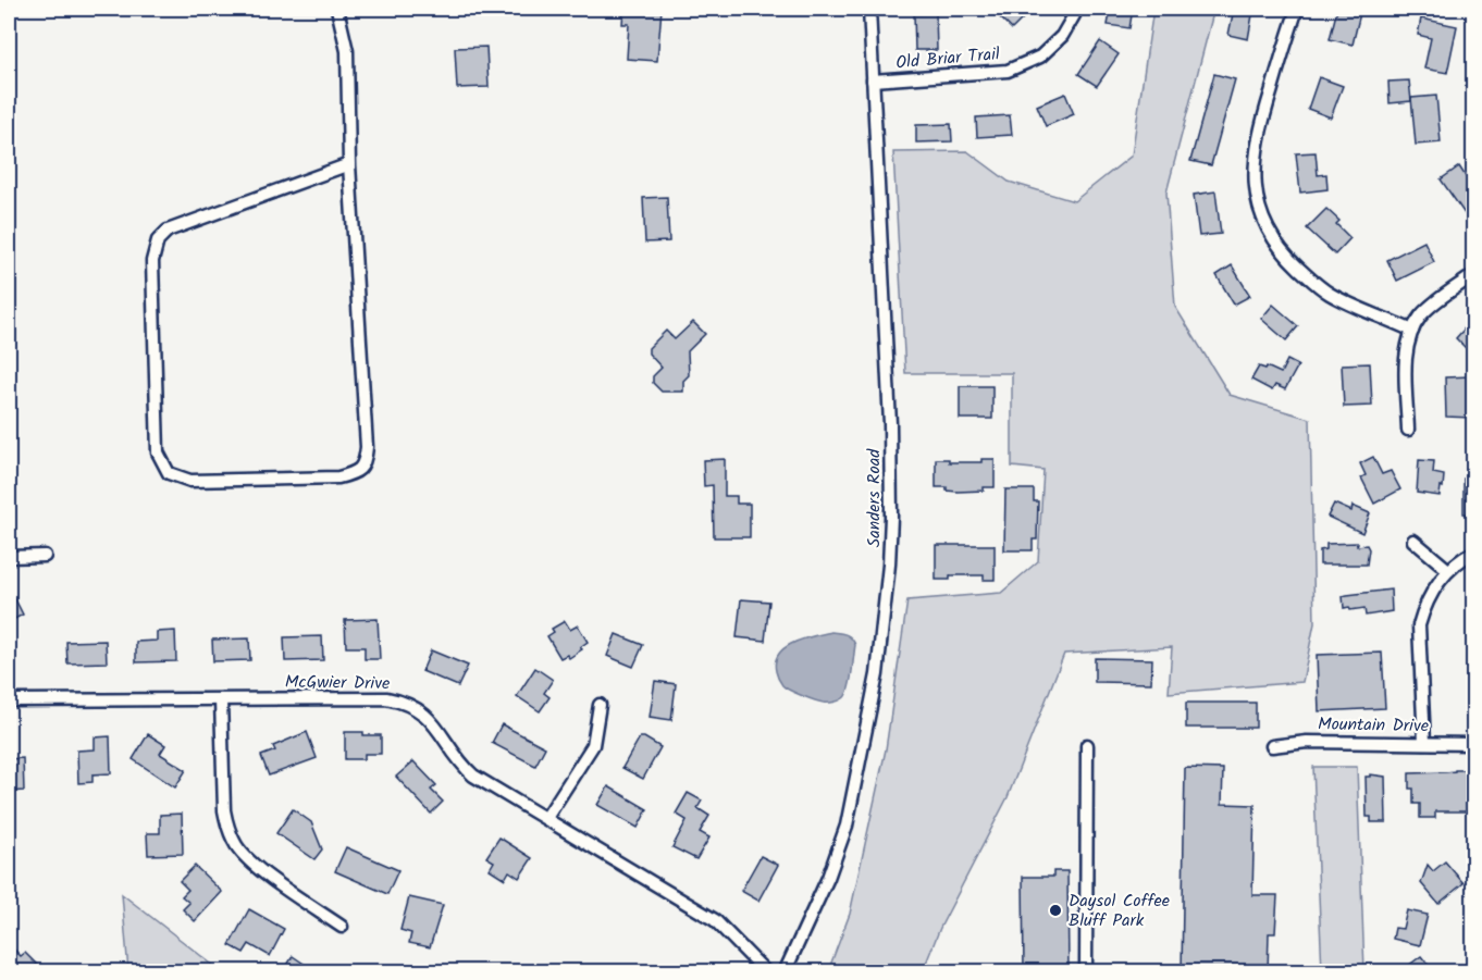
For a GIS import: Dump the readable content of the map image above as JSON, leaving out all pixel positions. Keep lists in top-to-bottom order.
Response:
{
  "streets": {
    "street": [
      "Old Briar Trail",
      "Sanders Road",
      "McGwier Drive",
      "Mountain Drive"
    ]
  },
  "crossings": [
    ["Old Briar Trail", "Sanders Road"]
  ],
  "places": ["Daysol Coffee Bluff Park"]
}
